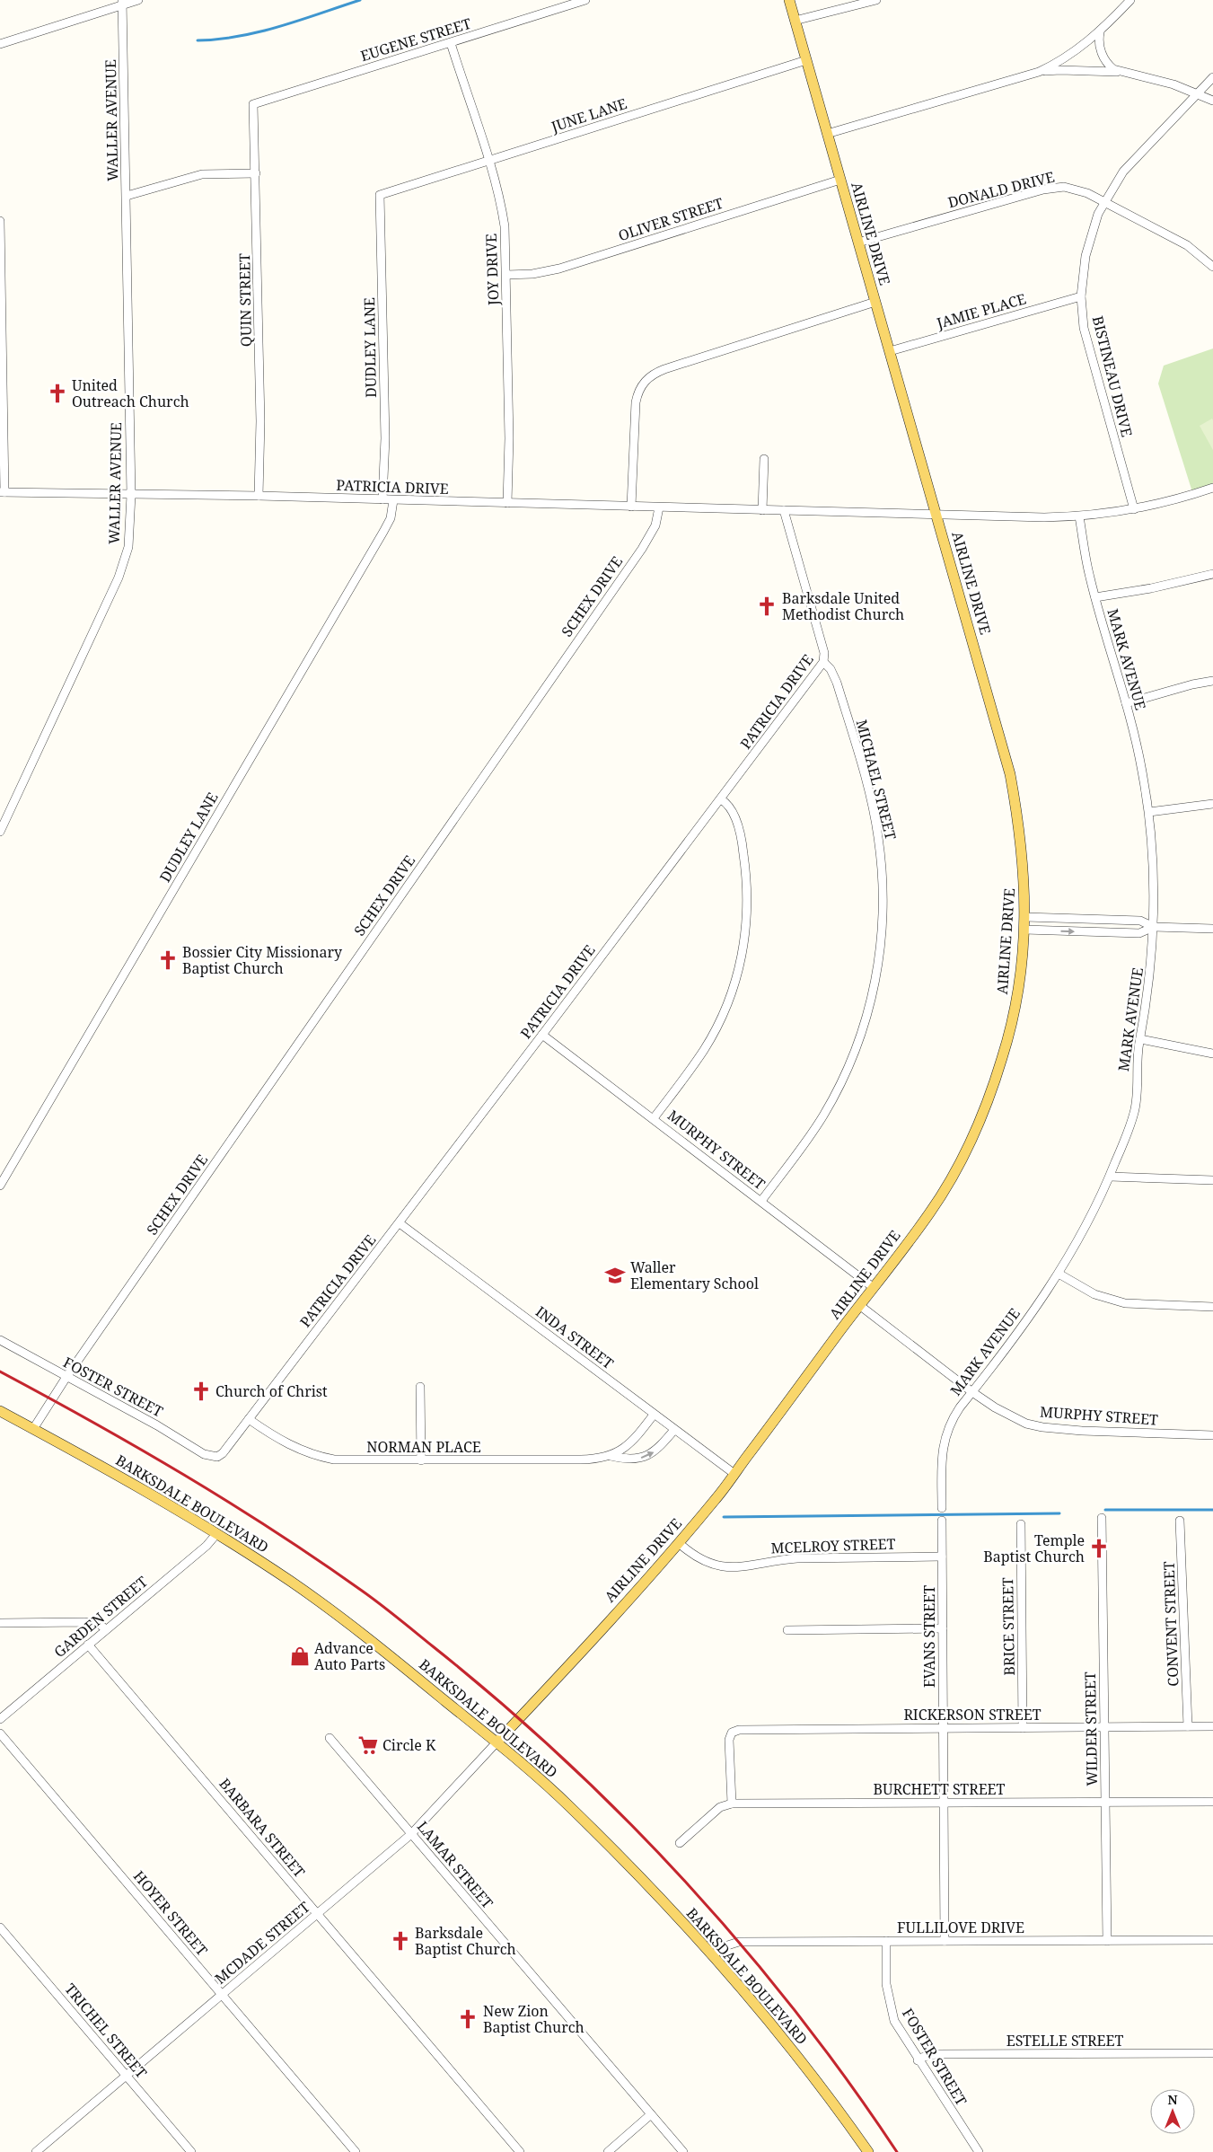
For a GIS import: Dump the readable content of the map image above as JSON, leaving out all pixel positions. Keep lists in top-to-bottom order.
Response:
{
  "streets": {
    "main road": ["AIRLINE DRIVE", "BARKSDALE BOULEVARD"],
    "street": [
      "EUGENE STREET",
      "JUNE LANE",
      "WALLER AVENUE",
      "DONALD DRIVE",
      "OLIVER STREET",
      "JOY DRIVE",
      "QUIN STREET",
      "JAMIE PLACE",
      "DUDLEY LANE",
      "BISTINEAU DRIVE",
      "PATRICIA DRIVE",
      "SCHEX DRIVE",
      "MARK AVENUE",
      "MICHAEL STREET",
      "MURPHY STREET",
      "INDA STREET",
      "FOSTER STREET",
      "NORMAN PLACE",
      "MCELROY STREET",
      "GARDEN STREET",
      "CONVENT STREET",
      "BRICE STREET",
      "EVANS STREET",
      "RICKERSON STREET",
      "WILDER STREET",
      "BURCHETT STREET",
      "BARBARA STREET",
      "LAMAR STREET",
      "HOYER STREET",
      "FULLILOVE DRIVE",
      "MCDADE STREET",
      "TRICHEL STREET",
      "ESTELLE STREET"
    ]
  },
  "crossings": [
    ["EUGENE STREET", "JOY DRIVE"],
    ["EUGENE STREET", "QUIN STREET"],
    ["JUNE LANE", "AIRLINE DRIVE"],
    ["JUNE LANE", "JOY DRIVE"],
    ["JUNE LANE", "DUDLEY LANE"],
    ["WALLER AVENUE", "PATRICIA DRIVE"],
    ["DONALD DRIVE", "AIRLINE DRIVE"],
    ["DONALD DRIVE", "BISTINEAU DRIVE"],
    ["OLIVER STREET", "AIRLINE DRIVE"],
    ["OLIVER STREET", "JOY DRIVE"],
    ["AIRLINE DRIVE", "JAMIE PLACE"],
    ["AIRLINE DRIVE", "PATRICIA DRIVE"],
    ["AIRLINE DRIVE", "MURPHY STREET"],
    ["AIRLINE DRIVE", "INDA STREET"],
    ["AIRLINE DRIVE", "BARKSDALE BOULEVARD"],
    ["AIRLINE DRIVE", "MCELROY STREET"],
    ["AIRLINE DRIVE", "MCDADE STREET"],
    ["JOY DRIVE", "PATRICIA DRIVE"],
    ["QUIN STREET", "PATRICIA DRIVE"],
    ["JAMIE PLACE", "BISTINEAU DRIVE"],
    ["DUDLEY LANE", "PATRICIA DRIVE"],
    ["BISTINEAU DRIVE", "PATRICIA DRIVE"],
    ["PATRICIA DRIVE", "SCHEX DRIVE"],
    ["PATRICIA DRIVE", "MARK AVENUE"],
    ["PATRICIA DRIVE", "MICHAEL STREET"],
    ["PATRICIA DRIVE", "MURPHY STREET"],
    ["PATRICIA DRIVE", "INDA STREET"],
    ["PATRICIA DRIVE", "FOSTER STREET"],
    ["PATRICIA DRIVE", "NORMAN PLACE"],
    ["SCHEX DRIVE", "FOSTER STREET"],
    ["SCHEX DRIVE", "BARKSDALE BOULEVARD"],
    ["MARK AVENUE", "MURPHY STREET"],
    ["MICHAEL STREET", "MURPHY STREET"],
    ["INDA STREET", "NORMAN PLACE"],
    ["FOSTER STREET", "FULLILOVE DRIVE"],
    ["FOSTER STREET", "ESTELLE STREET"],
    ["BARKSDALE BOULEVARD", "GARDEN STREET"],
    ["BARKSDALE BOULEVARD", "FULLILOVE DRIVE"],
    ["BARKSDALE BOULEVARD", "MCDADE STREET"],
    ["MCELROY STREET", "EVANS STREET"],
    ["GARDEN STREET", "BARBARA STREET"],
    ["CONVENT STREET", "RICKERSON STREET"],
    ["BRICE STREET", "RICKERSON STREET"],
    ["EVANS STREET", "RICKERSON STREET"],
    ["EVANS STREET", "BURCHETT STREET"],
    ["EVANS STREET", "FULLILOVE DRIVE"],
    ["RICKERSON STREET", "WILDER STREET"],
    ["RICKERSON STREET", "BURCHETT STREET"],
    ["WILDER STREET", "BURCHETT STREET"],
    ["WILDER STREET", "FULLILOVE DRIVE"],
    ["BARBARA STREET", "MCDADE STREET"],
    ["LAMAR STREET", "MCDADE STREET"],
    ["HOYER STREET", "MCDADE STREET"],
    ["MCDADE STREET", "TRICHEL STREET"]
  ],
  "places": {
    "church": [
      "United Outreach Church",
      "Barksdale United Methodist Church",
      "Bossier City Missionary Baptist Church",
      "Church of Christ",
      "Temple Baptist Church",
      "Barksdale Baptist Church",
      "New Zion Baptist Church"
    ],
    "school or university": ["Waller Elementary School"],
    "shop": ["Advance Auto Parts"],
    "supermarket": ["Circle K"]
  },
  "north": "top"
}
